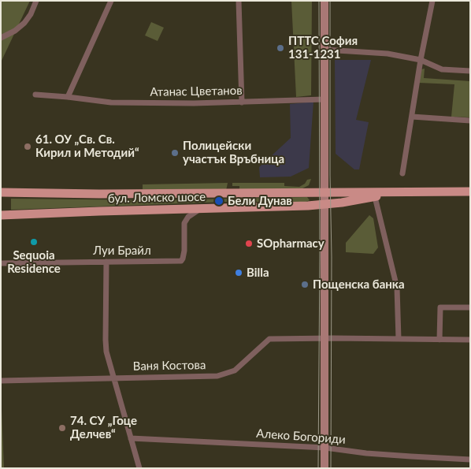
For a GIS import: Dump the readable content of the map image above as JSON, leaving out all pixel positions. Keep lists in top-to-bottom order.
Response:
{
  "streets": {
    "main road": ["бул. Ломско шосе"],
    "street": [
      "Атанас Цветанов",
      "Луи Брайл",
      "Ваня Костова",
      "Алеко Богориди"
    ]
  },
  "crossings": [
    ["бул. Ломско шосе", "Луи Брайл"]
  ],
  "places": [
    "ПТТС София 131-1231",
    "61. ОУ „Св. Св. Кирил и Методий“",
    "Полицейски участък Връбница",
    "Бели Дунав",
    "Sequoia Residence",
    "SOpharmacy",
    "Billa",
    "Пощенска банка",
    "74. СУ „Гоце Делчев“"
  ]
}
